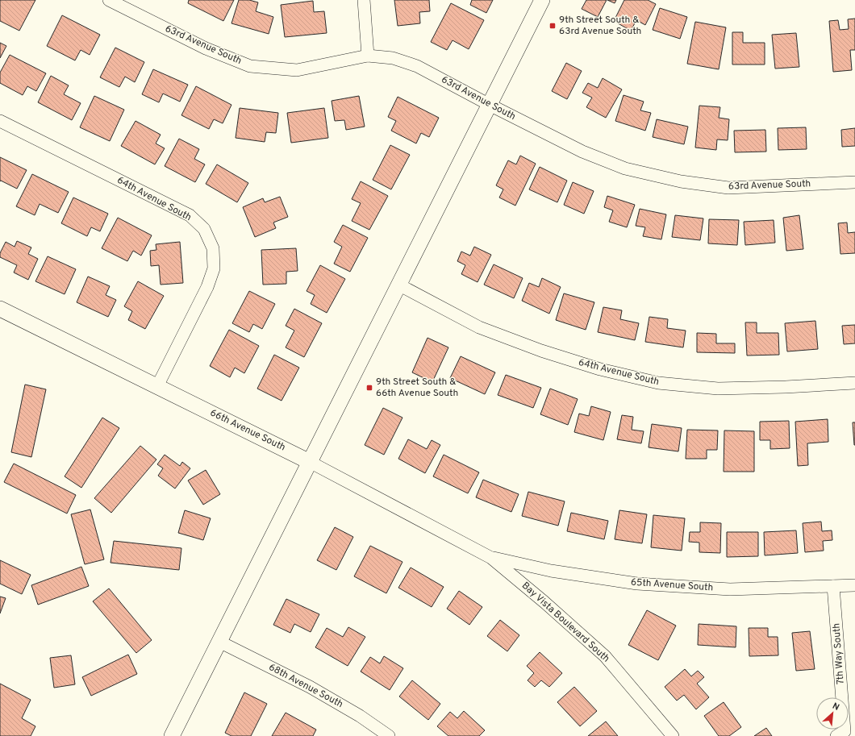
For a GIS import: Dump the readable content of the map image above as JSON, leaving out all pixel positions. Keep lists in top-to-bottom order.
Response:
{
  "streets": {
    "street": [
      "63rd Avenue South",
      "64th Avenue South",
      "66th Avenue South",
      "65th Avenue South",
      "Bay Vista Boulevard South",
      "7th Way South",
      "68th Avenue South"
    ]
  },
  "crossings": [
    ["64th Avenue South", "66th Avenue South"],
    ["66th Avenue South", "65th Avenue South"],
    ["66th Avenue South", "Bay Vista Boulevard South"],
    ["65th Avenue South", "Bay Vista Boulevard South"],
    ["65th Avenue South", "7th Way South"]
  ],
  "places": {
    "transit": ["9th Street South & 63rd Avenue South", "9th Street South & 66th Avenue South"]
  },
  "north": "top right"
}
